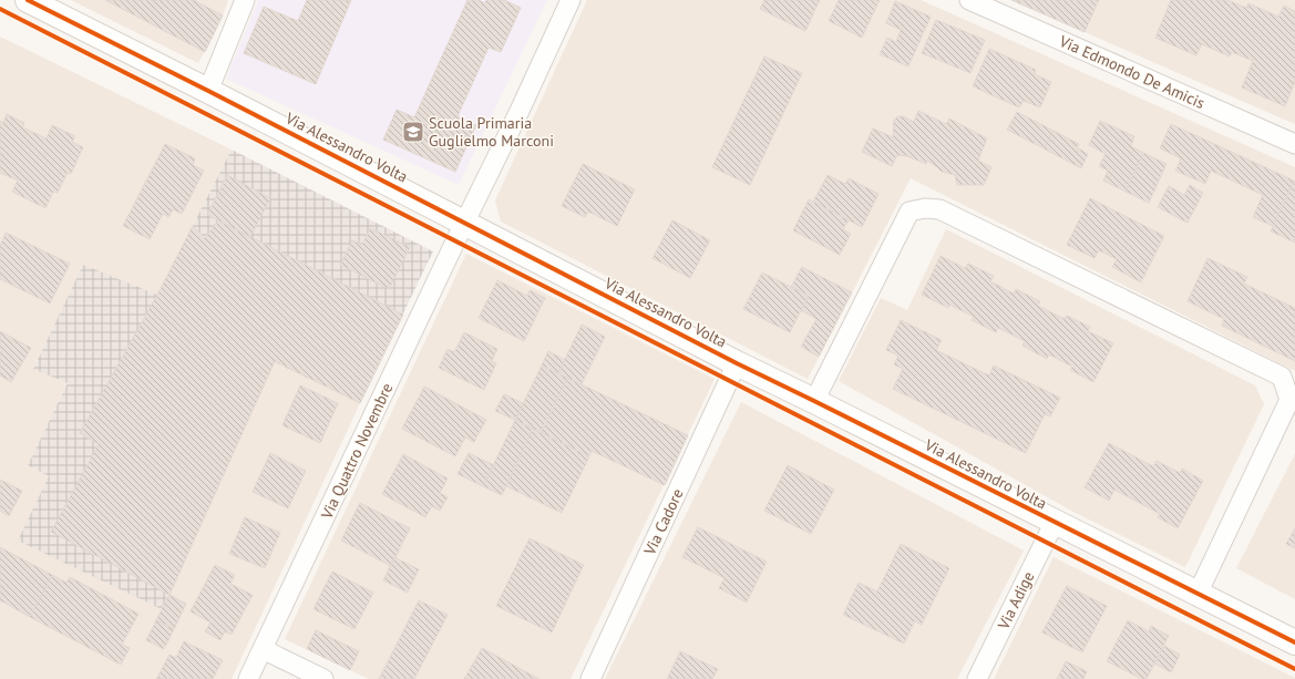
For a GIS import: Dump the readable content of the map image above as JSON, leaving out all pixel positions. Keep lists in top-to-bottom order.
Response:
{
  "streets": {
    "street": [
      "Via Edmondo De Amicis",
      "Via Alessandro Volta",
      "Via Quattro Novembre",
      "Via Cadore",
      "Via Adige"
    ]
  },
  "crossings": [
    ["Via Alessandro Volta", "Via Quattro Novembre"],
    ["Via Alessandro Volta", "Via Cadore"],
    ["Via Alessandro Volta", "Via Adige"]
  ],
  "places": {
    "school or university": ["Scuola Primaria Guglielmo Marconi"]
  }
}
